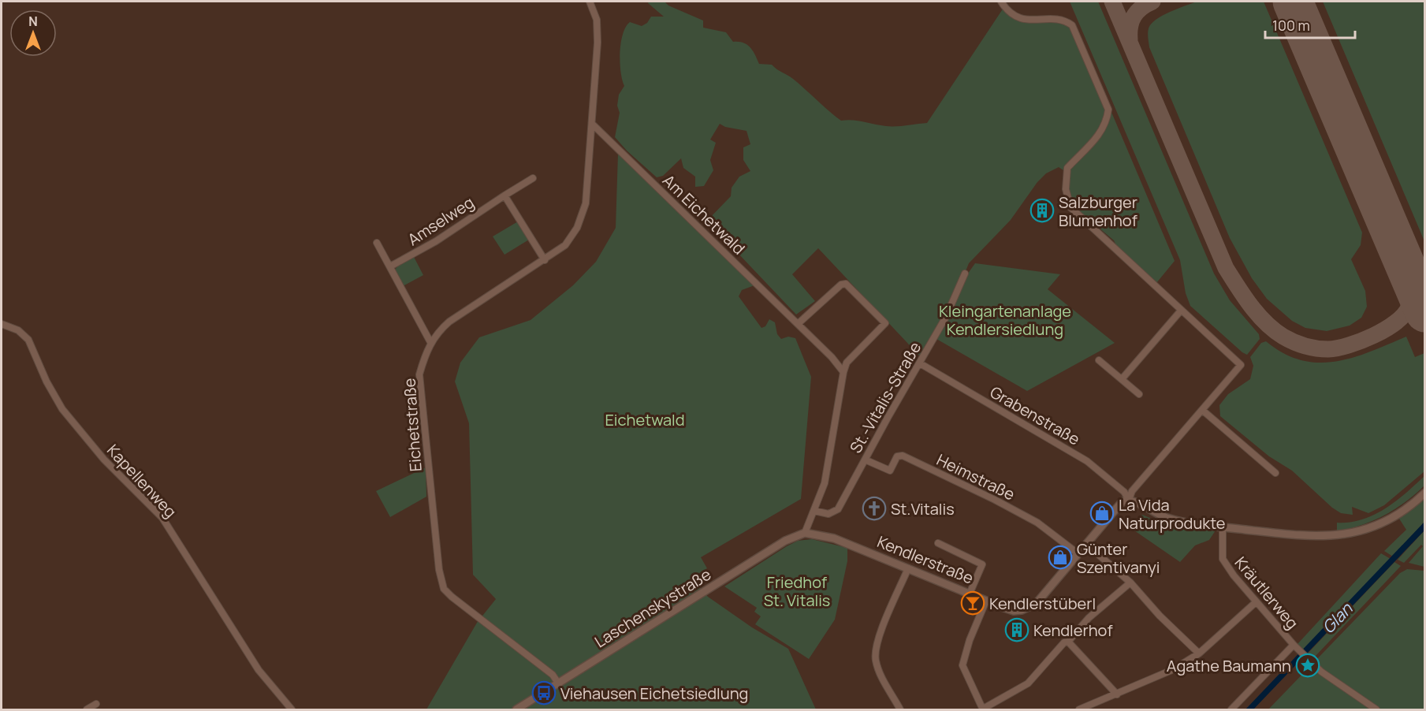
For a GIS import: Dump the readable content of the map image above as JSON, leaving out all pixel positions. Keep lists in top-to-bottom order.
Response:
{
  "streets": {
    "street": [
      "Am Eichetwald",
      "Amselweg",
      "St.-Vitalis-Straße",
      "Grabenstraße",
      "Eichetstraße",
      "Heimstraße",
      "Kapellenweg",
      "Kendlerstraße",
      "Kräutlerweg",
      "Laschenskystraße"
    ]
  },
  "crossings": [
    ["Am Eichetwald", "Eichetstraße"],
    ["St.-Vitalis-Straße", "Grabenstraße"],
    ["St.-Vitalis-Straße", "Heimstraße"],
    ["Grabenstraße", "Kendlerstraße"],
    ["Eichetstraße", "Laschenskystraße"],
    ["Heimstraße", "Kendlerstraße"],
    ["Kendlerstraße", "Laschenskystraße"]
  ],
  "water": ["Glan"],
  "parks": ["Kleingartenanlage Kendlersiedlung", "Eichetwald", "Friedhof St. Vitalis"],
  "places": {
    "building": ["Salzburger Blumenhof", "Kendlerhof"],
    "church": ["St.Vitalis"],
    "shop": ["La Vida Naturprodukte", "Günter Szentivanyi"],
    "bar": ["Kendlerstüberl"],
    "place": ["Agathe Baumann"],
    "bus stop": ["Viehausen Eichetsiedlung"]
  },
  "scale_bar": "100 m",
  "north": "top"
}
